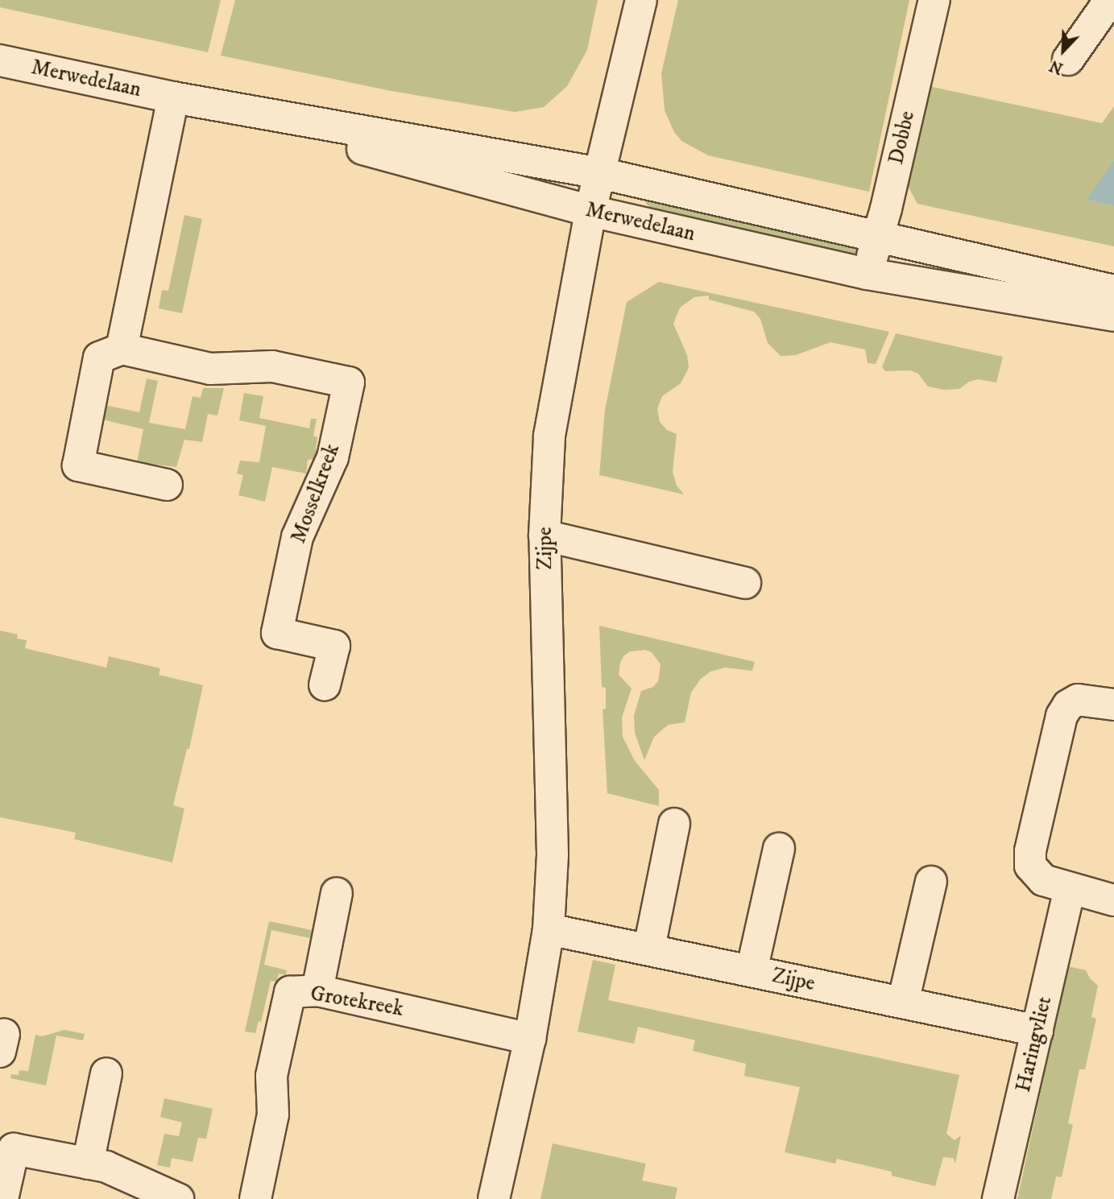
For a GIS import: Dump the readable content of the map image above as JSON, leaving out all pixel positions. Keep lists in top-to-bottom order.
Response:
{
  "streets": {
    "street": [
      "Merwedelaan",
      "Dobbe",
      "Mosselkreek",
      "Zijpe",
      "Grotekreek",
      "Haringvliet"
    ]
  },
  "crossings": [
    ["Merwedelaan", "Dobbe"],
    ["Merwedelaan", "Zijpe"],
    ["Zijpe", "Grotekreek"],
    ["Zijpe", "Haringvliet"]
  ],
  "north": "bottom left"
}
